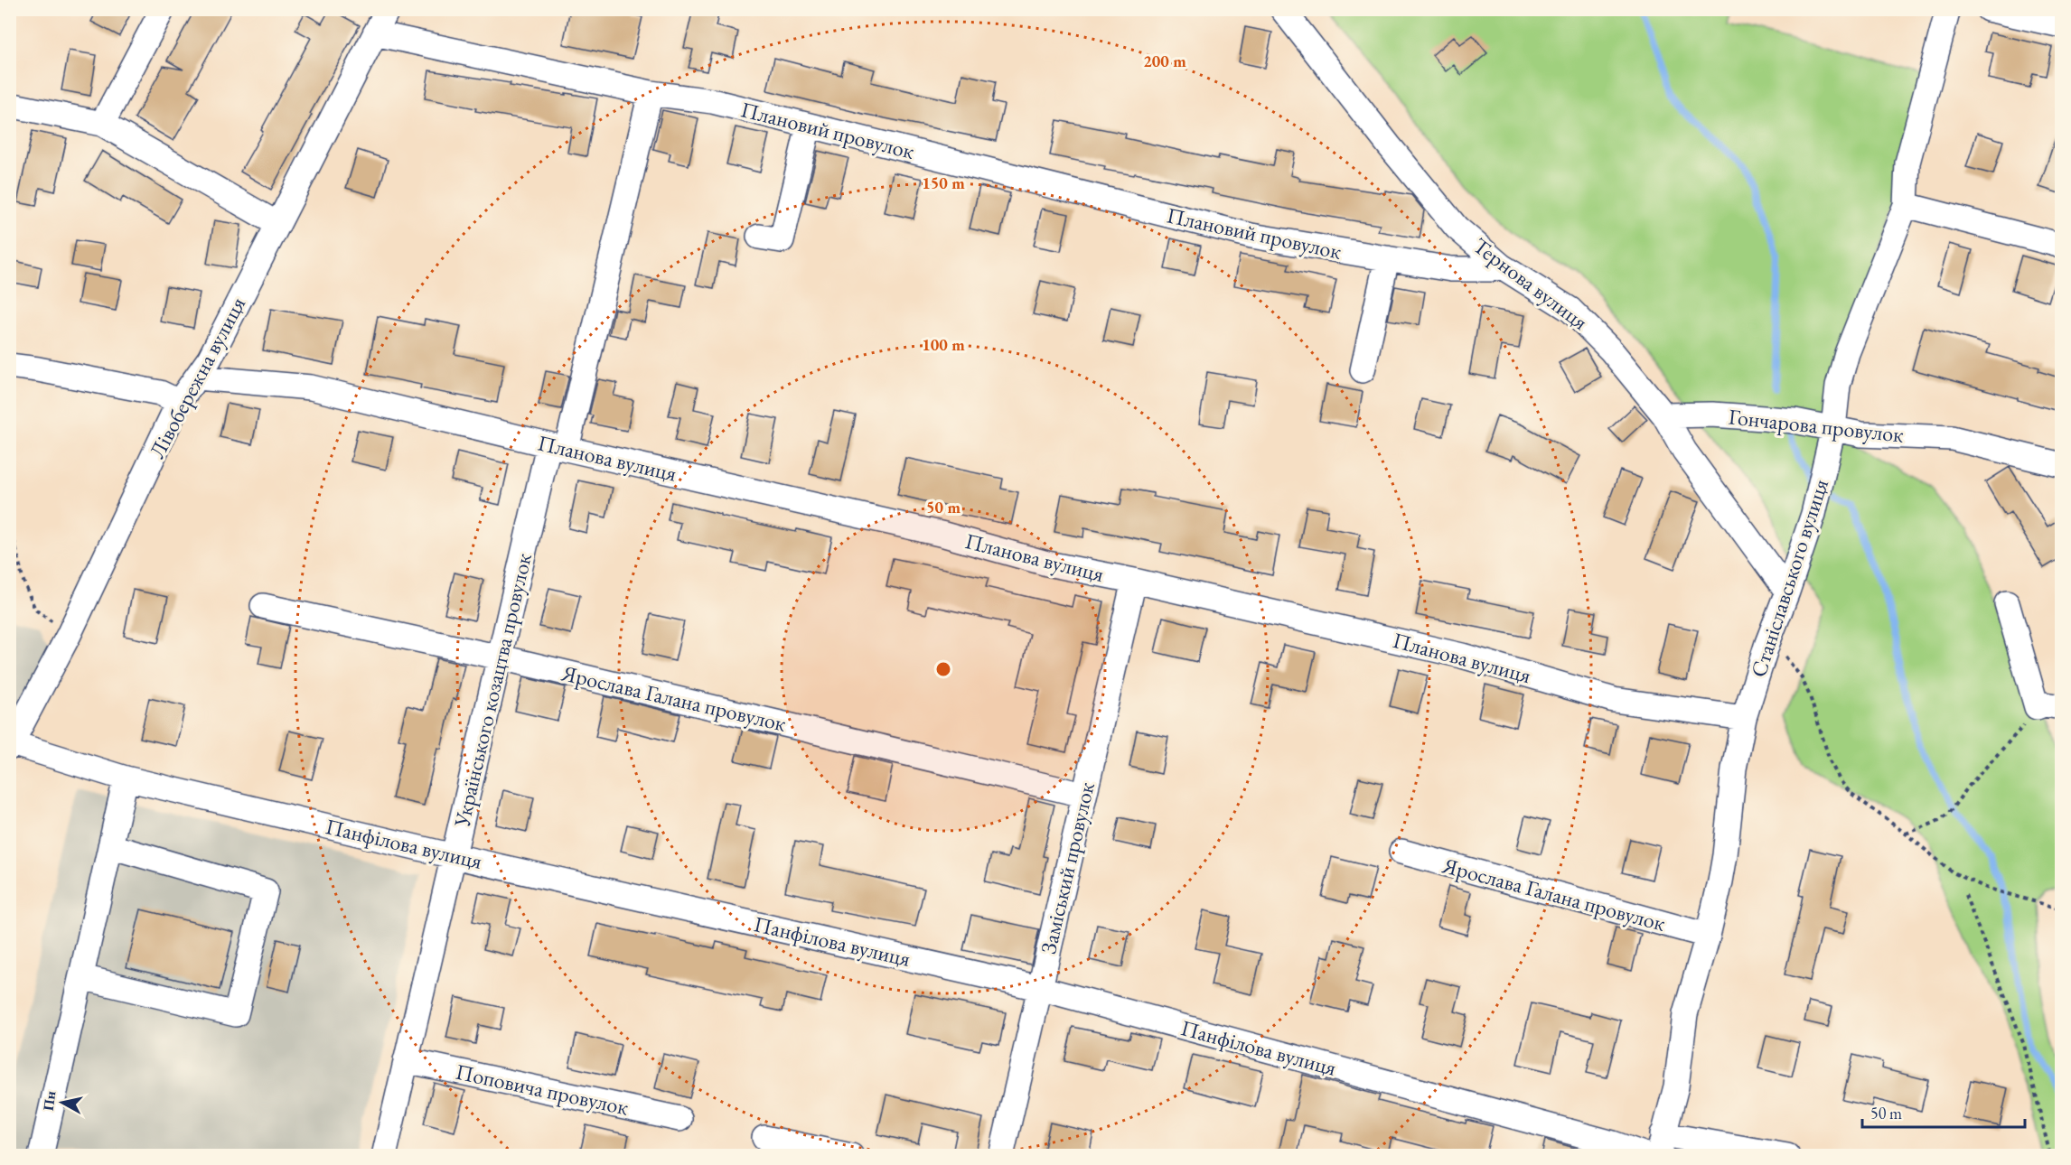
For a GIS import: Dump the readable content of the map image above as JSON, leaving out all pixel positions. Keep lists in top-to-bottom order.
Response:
{
  "streets": {
    "street": [
      "Плановий провулок",
      "Тернова вулиця",
      "Лівобережна вулиця",
      "Гончарова провулок",
      "Планова вулиця",
      "Станіславського вулиця",
      "Українського козацтва провулок",
      "Ярослава Галана провулок",
      "Панфілова вулиця",
      "Заміський провулок",
      "Поповича провулок"
    ]
  },
  "crossings": [
    ["Плановий провулок", "Тернова вулиця"],
    ["Плановий провулок", "Лівобережна вулиця"],
    ["Плановий провулок", "Українського козацтва провулок"],
    ["Тернова вулиця", "Гончарова провулок"],
    ["Тернова вулиця", "Станіславського вулиця"],
    ["Лівобережна вулиця", "Планова вулиця"],
    ["Лівобережна вулиця", "Панфілова вулиця"],
    ["Гончарова провулок", "Станіславського вулиця"],
    ["Планова вулиця", "Станіславського вулиця"],
    ["Планова вулиця", "Українського козацтва провулок"],
    ["Планова вулиця", "Заміський провулок"],
    ["Станіславського вулиця", "Ярослава Галана провулок"],
    ["Українського козацтва провулок", "Ярослава Галана провулок"],
    ["Українського козацтва провулок", "Панфілова вулиця"],
    ["Українського козацтва провулок", "Поповича провулок"],
    ["Ярослава Галана провулок", "Заміський провулок"],
    ["Панфілова вулиця", "Заміський провулок"]
  ],
  "scale_bar": "50 m",
  "north": "left",
  "rings": [
    "200 m",
    "150 m",
    "100 m",
    "50 m"
  ]
}
